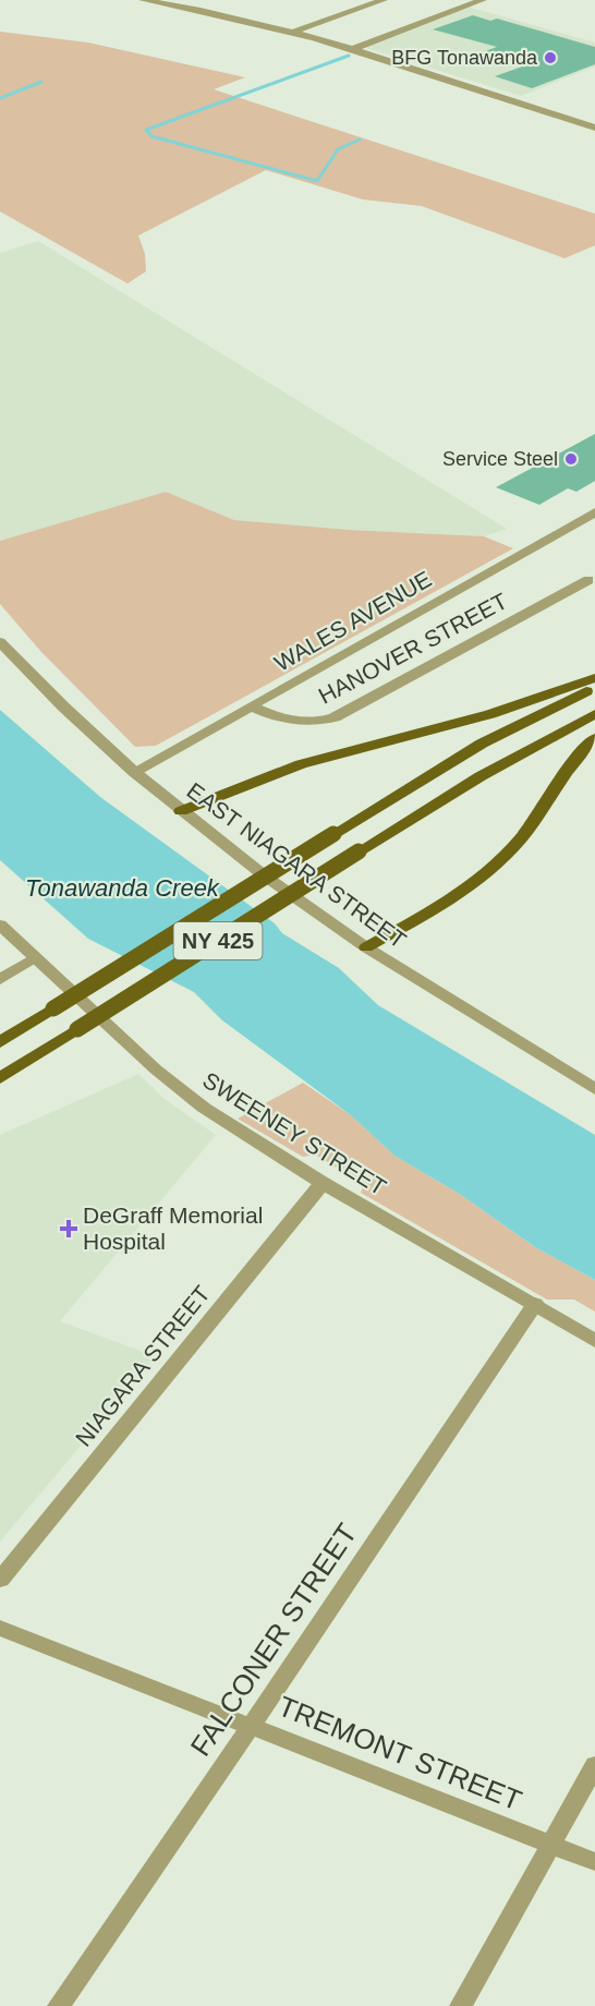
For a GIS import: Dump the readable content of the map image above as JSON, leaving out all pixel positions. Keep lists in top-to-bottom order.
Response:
{
  "streets": {
    "main road": ["NY 425"],
    "street": [
      "WALES AVENUE",
      "HANOVER STREET",
      "EAST NIAGARA STREET",
      "SWEENEY STREET",
      "NIAGARA STREET",
      "FALCONER STREET",
      "TREMONT STREET"
    ]
  },
  "crossings": [
    ["WALES AVENUE", "HANOVER STREET"],
    ["WALES AVENUE", "EAST NIAGARA STREET"],
    ["SWEENEY STREET", "NIAGARA STREET"],
    ["SWEENEY STREET", "FALCONER STREET"],
    ["FALCONER STREET", "TREMONT STREET"]
  ],
  "water": ["Tonawanda Creek"],
  "places": {
    "other": ["BFG Tonawanda", "Service Steel"],
    "health": ["DeGraff Memorial Hospital"]
  }
}
